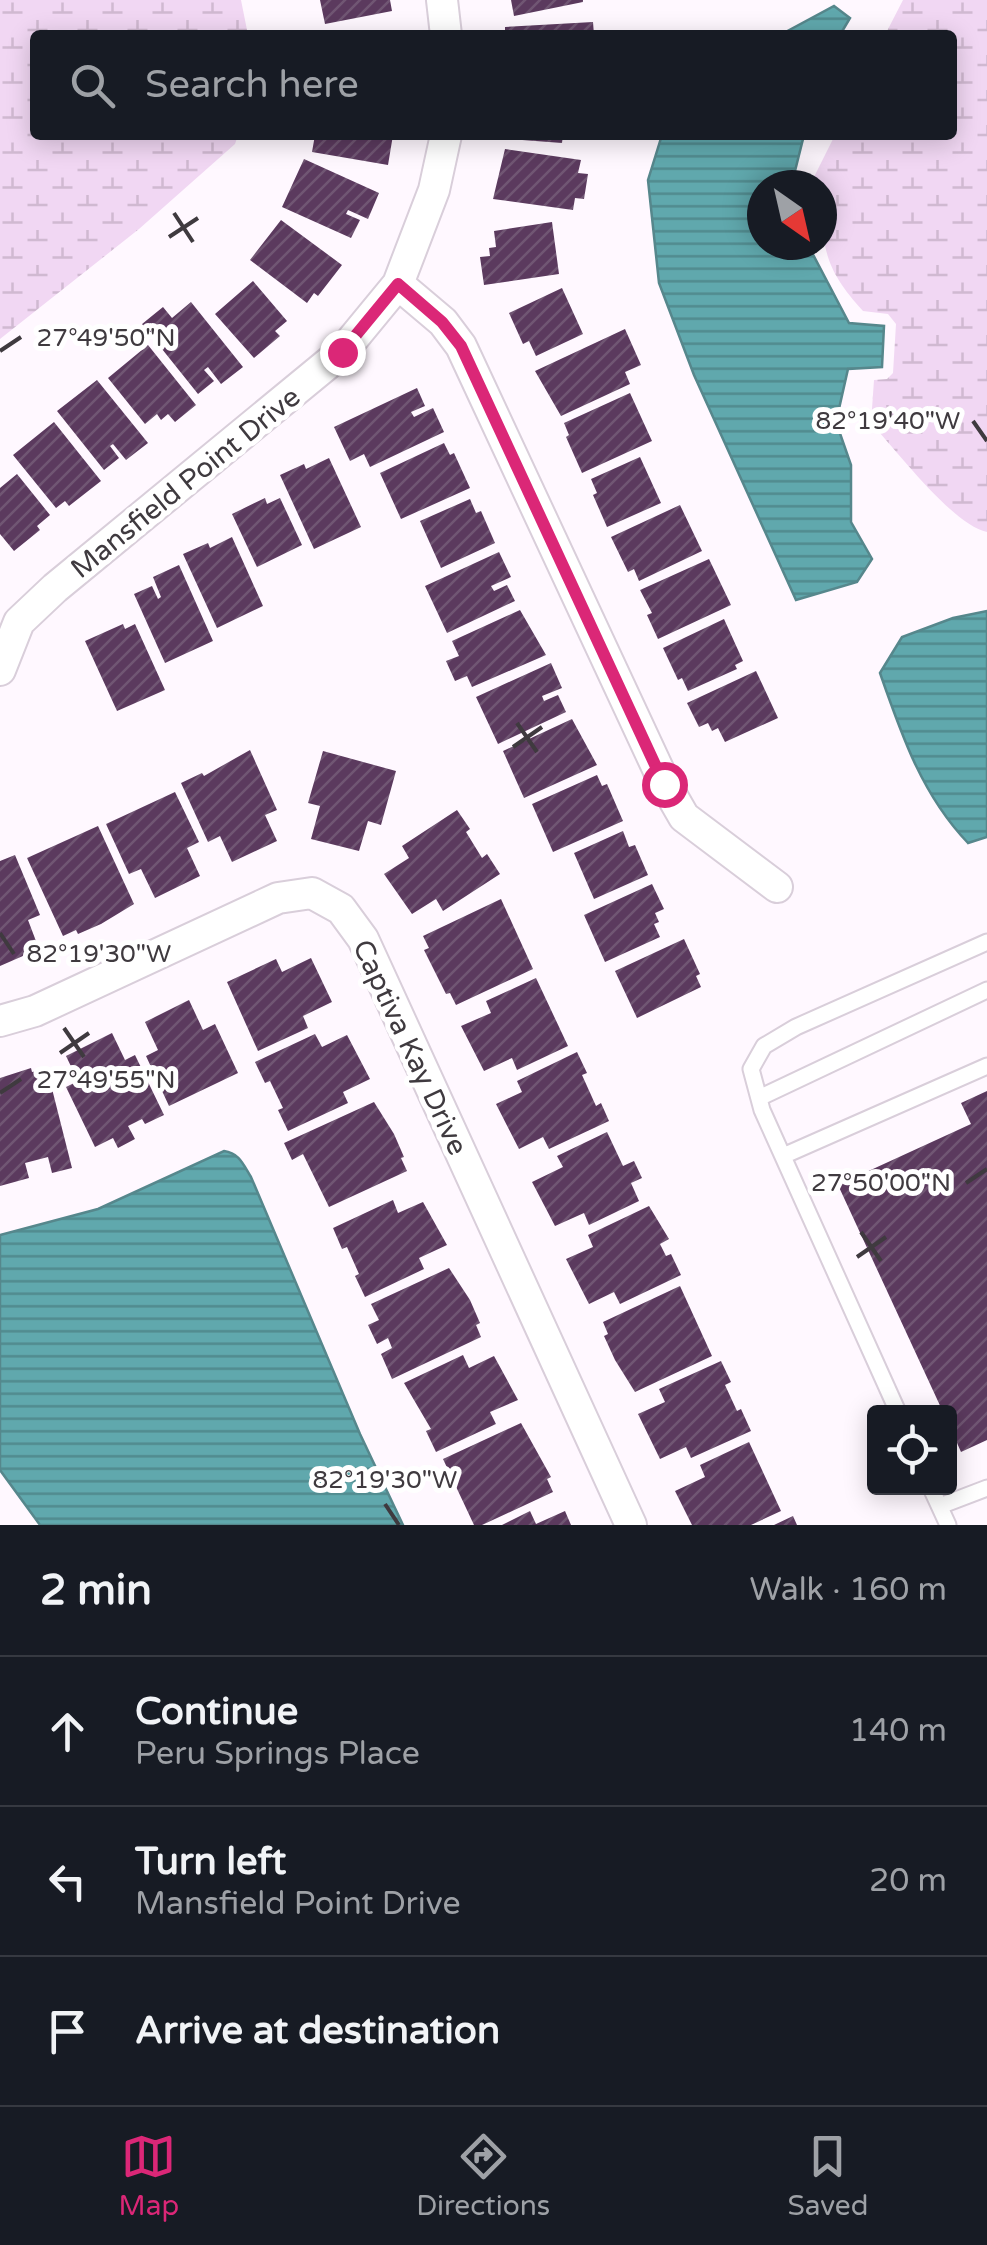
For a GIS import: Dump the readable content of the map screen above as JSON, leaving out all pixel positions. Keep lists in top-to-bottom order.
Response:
{
  "streets": {
    "street": ["Mansfield Point Drive", "Captiva Kay Drive"]
  },
  "north": "bottom right",
  "page": {
    "search": "Search here",
    "heading": ["2 min", "Walk · 160 m"],
    "list": [
      ["Continue", "Peru Springs Place", "140 m"],
      ["Turn left", "Mansfield Point Drive", "20 m"],
      "Arrive at destination"
    ],
    "nav": ["Map", "Directions", "Saved"]
  },
  "coordinates": [
    "27°49'50\"N",
    "82°19'40\"W",
    "82°19'30\"W",
    "27°49'55\"N",
    "27°50'00\"N"
  ]
}
